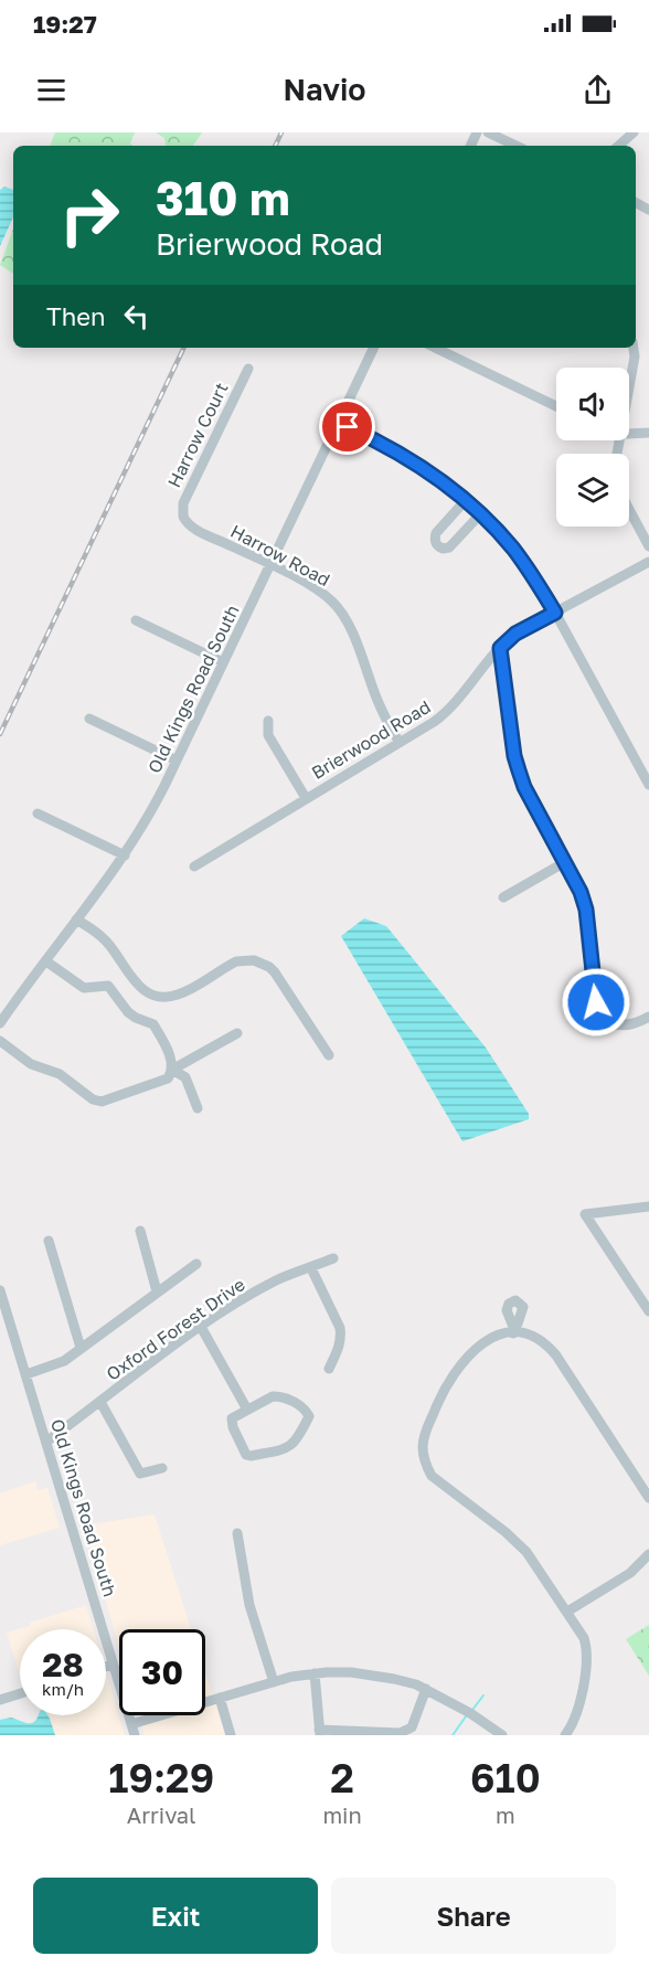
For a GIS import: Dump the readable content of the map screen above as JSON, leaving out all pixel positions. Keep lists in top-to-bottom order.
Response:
{
  "streets": {
    "street": [
      "Harrow Court",
      "Harrow Road",
      "Old Kings Road South",
      "Brierwood Road",
      "Oxford Forest Drive"
    ]
  },
  "crossings": [
    ["Harrow Court", "Harrow Road"],
    ["Harrow Road", "Old Kings Road South"],
    ["Harrow Road", "Brierwood Road"],
    ["Old Kings Road South", "Oxford Forest Drive"]
  ],
  "page": {
    "status": "19:27",
    "header": "Navio",
    "turn": ["310 m", "Brierwood Road"],
    "then": "Then",
    "speed": "28 km/h",
    "limit": "30",
    "eta": [
      "19:29",
      "Arrival",
      "2",
      "min",
      "610",
      "m"
    ],
    "buttons": ["Exit", "Share"]
  }
}
